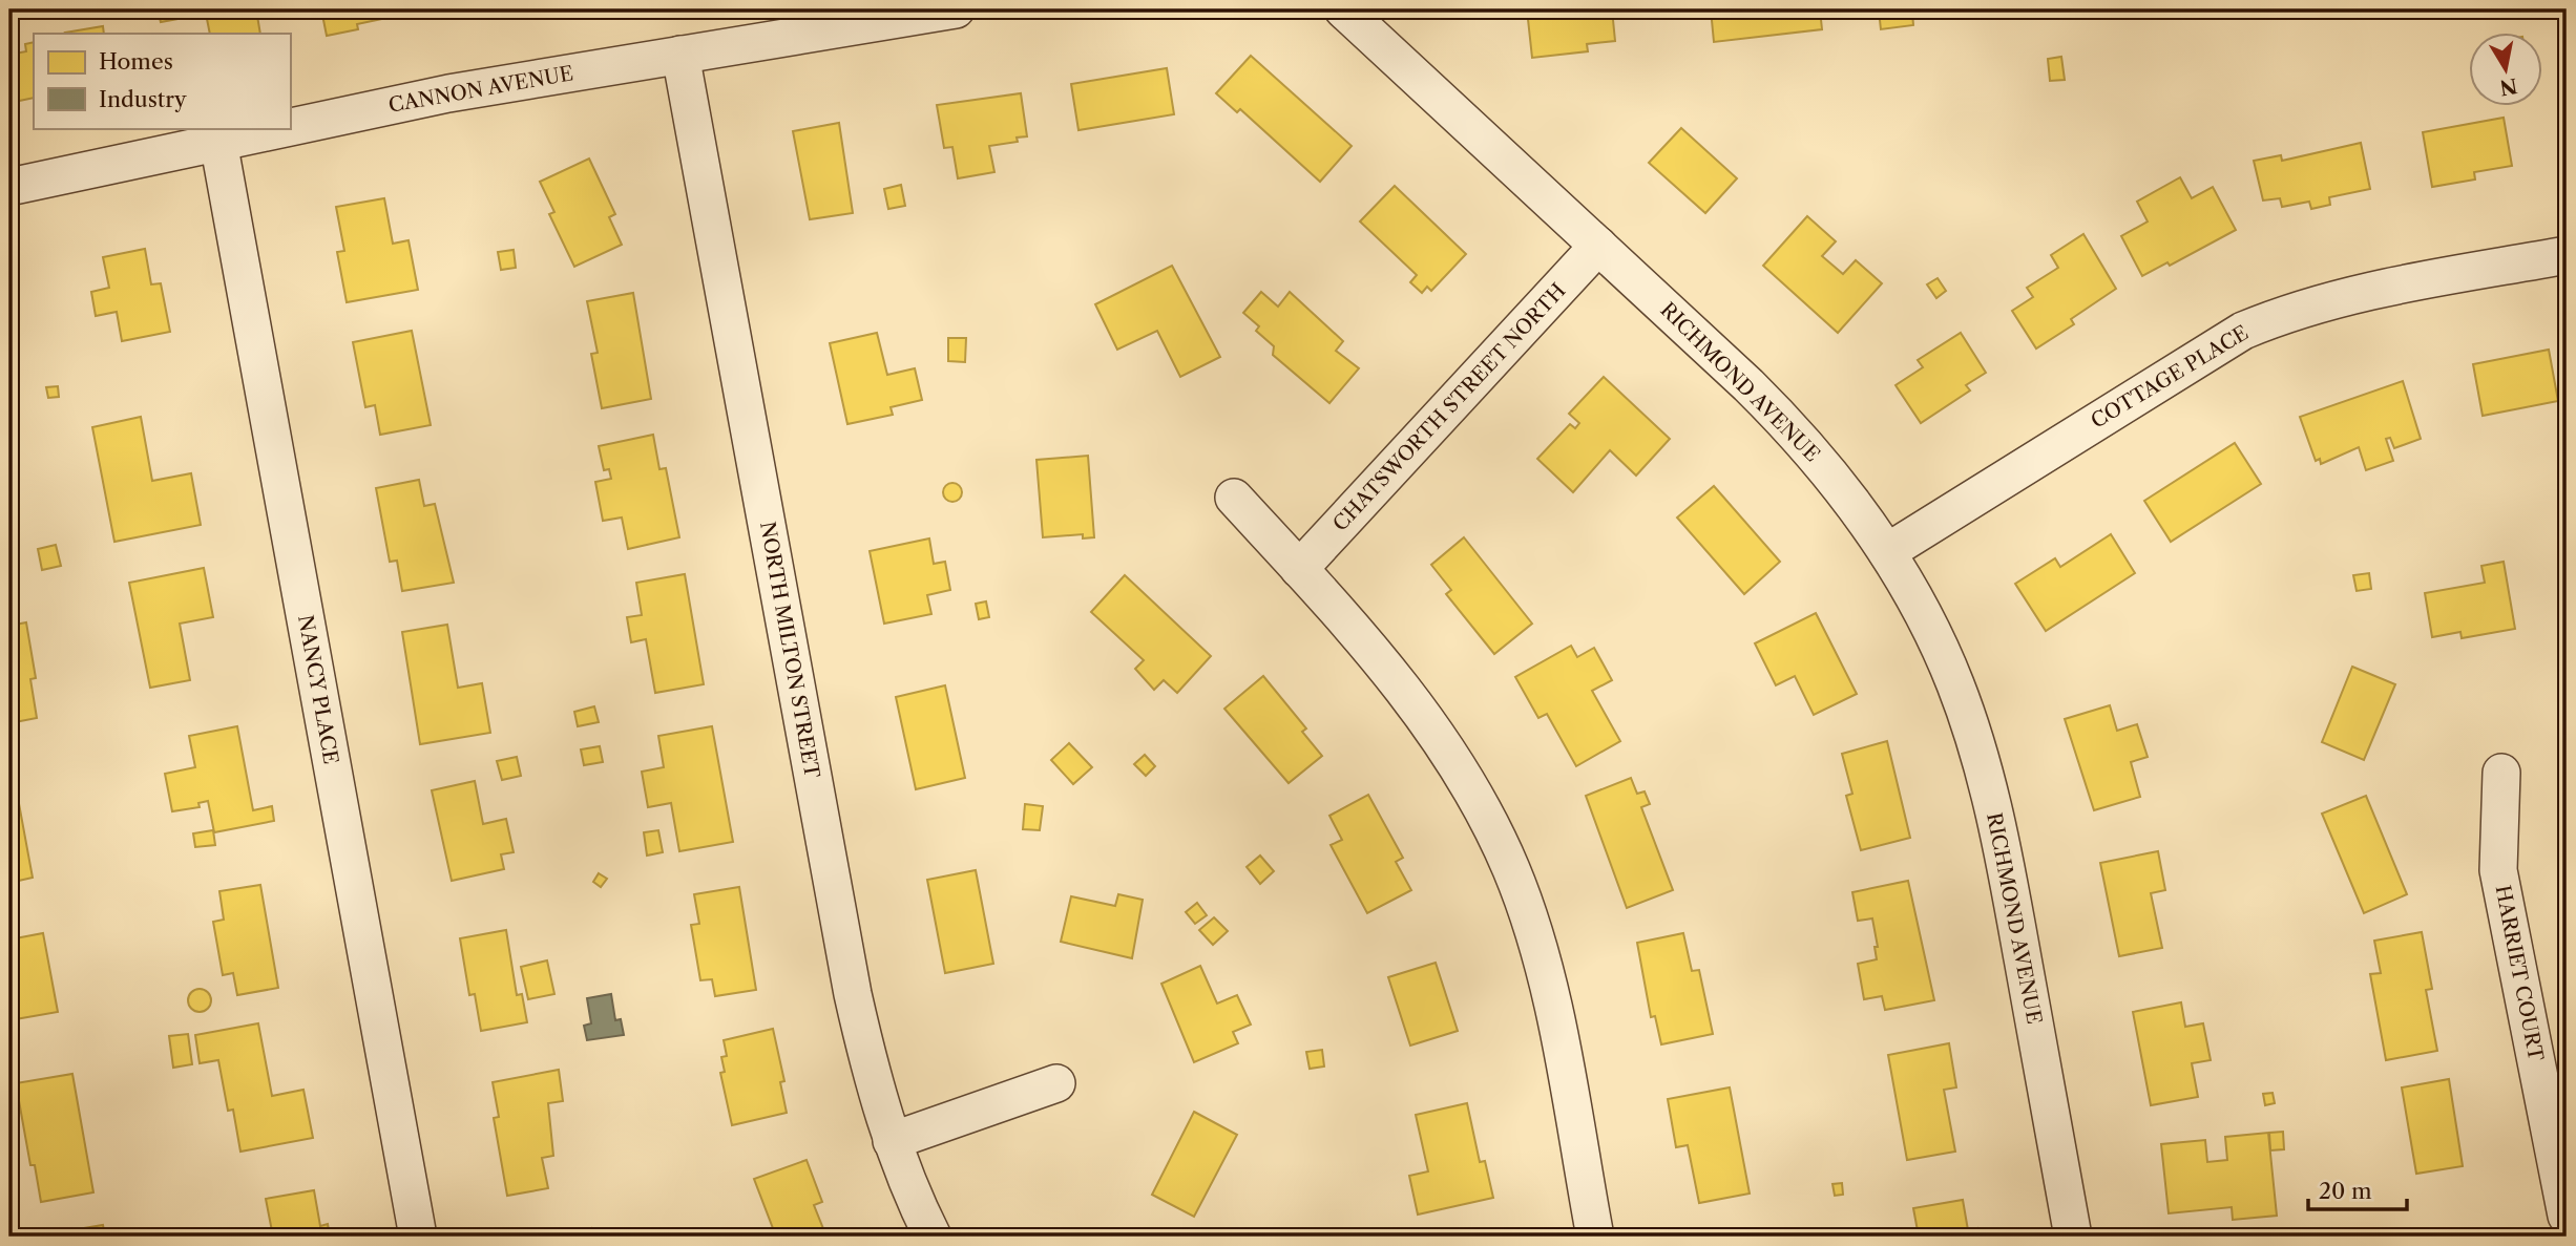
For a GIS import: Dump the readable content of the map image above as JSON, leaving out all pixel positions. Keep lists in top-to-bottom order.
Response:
{
  "streets": {
    "street": [
      "CANNON AVENUE",
      "COTTAGE PLACE",
      "RICHMOND AVENUE",
      "CHATSWORTH STREET NORTH",
      "NORTH MILTON STREET",
      "NANCY PLACE",
      "HARRIET COURT"
    ]
  },
  "crossings": [
    ["CANNON AVENUE", "NORTH MILTON STREET"],
    ["CANNON AVENUE", "NANCY PLACE"],
    ["COTTAGE PLACE", "RICHMOND AVENUE"],
    ["RICHMOND AVENUE", "CHATSWORTH STREET NORTH"]
  ],
  "legend": ["Homes", "Industry"],
  "scale_bar": "20 m",
  "north": "bottom"
}
